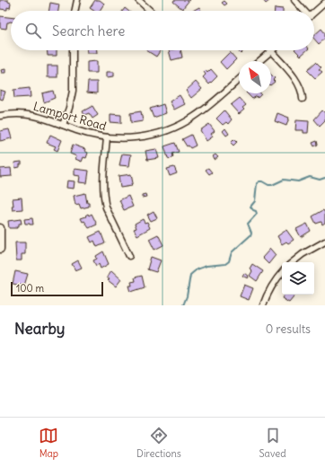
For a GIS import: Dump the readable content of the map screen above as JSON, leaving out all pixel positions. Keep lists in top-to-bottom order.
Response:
{
  "streets": {
    "street": ["Lamport Road"]
  },
  "scale_bar": "100 m",
  "north": "top left",
  "page": {
    "search": "Search here",
    "scale": "100 m",
    "heading": ["Nearby", "0 results"],
    "nav": ["Map", "Directions", "Saved"]
  }
}
